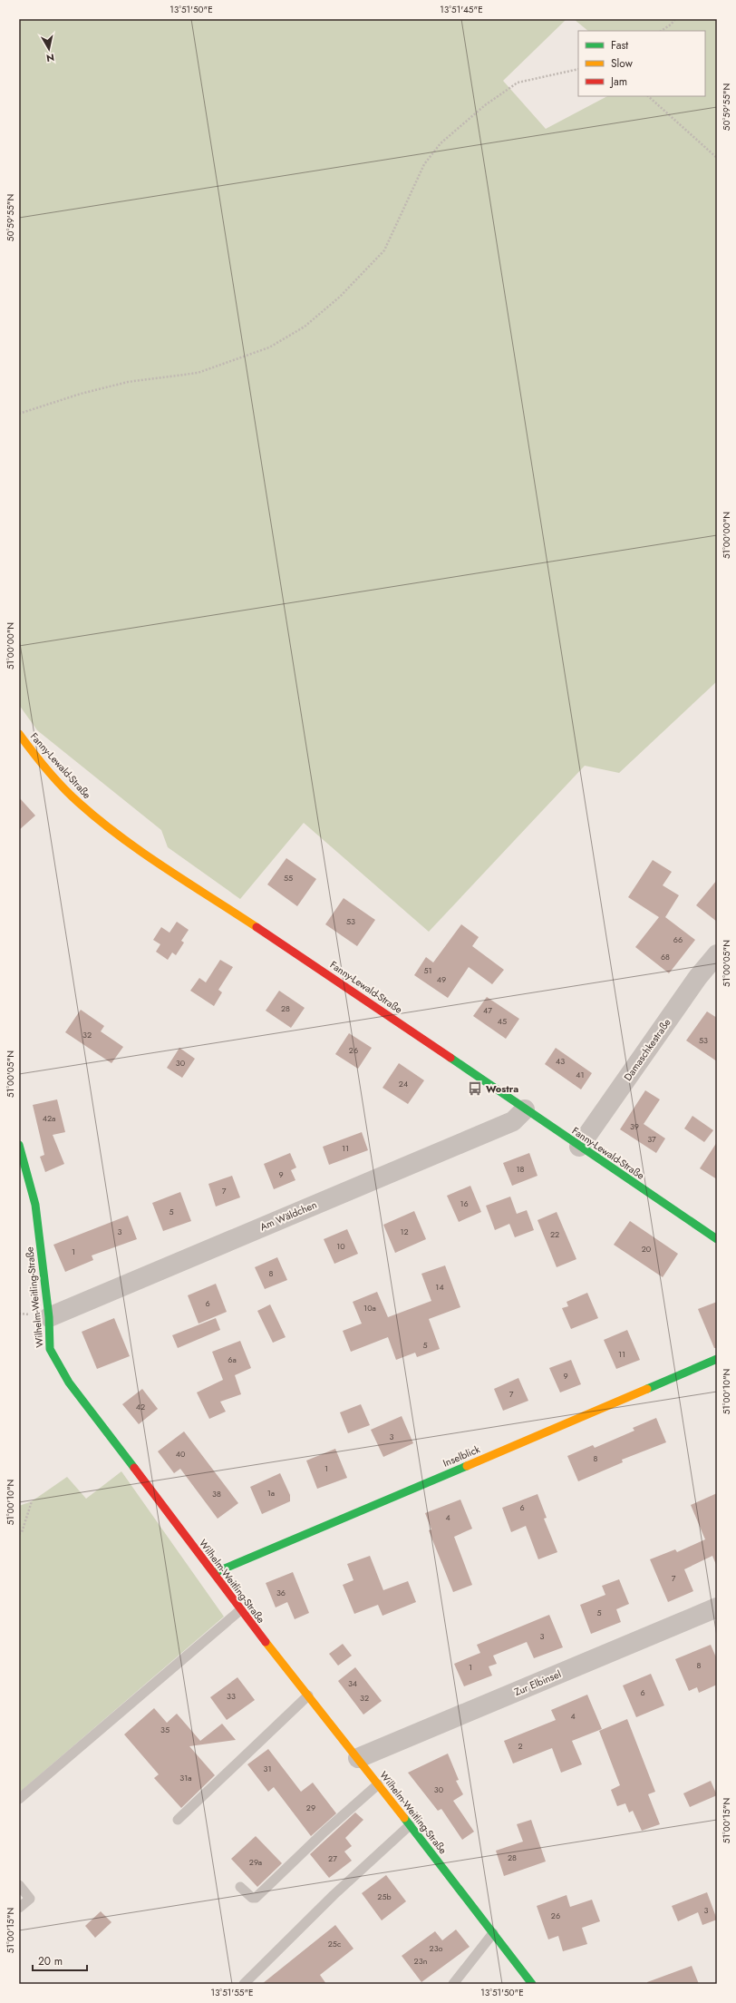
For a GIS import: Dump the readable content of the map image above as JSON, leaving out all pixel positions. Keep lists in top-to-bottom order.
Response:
{
  "streets": {
    "street": [
      "Fanny-Lewald-Straße",
      "Damaschkestraße",
      "Am Wäldchen",
      "Wilhelm-Weitling-Straße",
      "Inselblick",
      "Zur Elbinsel"
    ]
  },
  "crossings": [
    ["Fanny-Lewald-Straße", "Damaschkestraße"],
    ["Fanny-Lewald-Straße", "Am Wäldchen"],
    ["Am Wäldchen", "Wilhelm-Weitling-Straße"],
    ["Wilhelm-Weitling-Straße", "Inselblick"],
    ["Wilhelm-Weitling-Straße", "Zur Elbinsel"]
  ],
  "places": {
    "bus stop": ["Wostra"]
  },
  "house_numbers": [
    "55",
    "53",
    "66",
    "68",
    "51",
    "49",
    "28",
    "47",
    "45",
    "32",
    "53",
    "26",
    "43",
    "30",
    "41",
    "24",
    "42a",
    "39",
    "37",
    "11",
    "18",
    "9",
    "7",
    "16",
    "5",
    "3",
    "12",
    "22",
    "10",
    "20",
    "1",
    "8",
    "14",
    "6",
    "10a",
    "5",
    "11",
    "6a",
    "9",
    "7",
    "42",
    "3",
    "40",
    "8",
    "1",
    "1a",
    "38",
    "6",
    "4",
    "7",
    "36",
    "5",
    "3",
    "8",
    "1",
    "34",
    "6",
    "33",
    "32",
    "4",
    "35",
    "2",
    "31",
    "31a",
    "30",
    "29",
    "28",
    "27",
    "29a",
    "25b",
    "3",
    "26",
    "25c",
    "23o",
    "23n"
  ],
  "legend": ["Fast", "Slow", "Jam"],
  "scale_bar": "20 m",
  "north": "bottom",
  "coordinates": [
    "13°51'50\"E",
    "13°51'45\"E",
    "50°59'55\"N",
    "51°00'00\"N",
    "51°00'05\"N",
    "51°00'10\"N",
    "51°00'15\"N",
    "13°51'55\"E"
  ]
}
